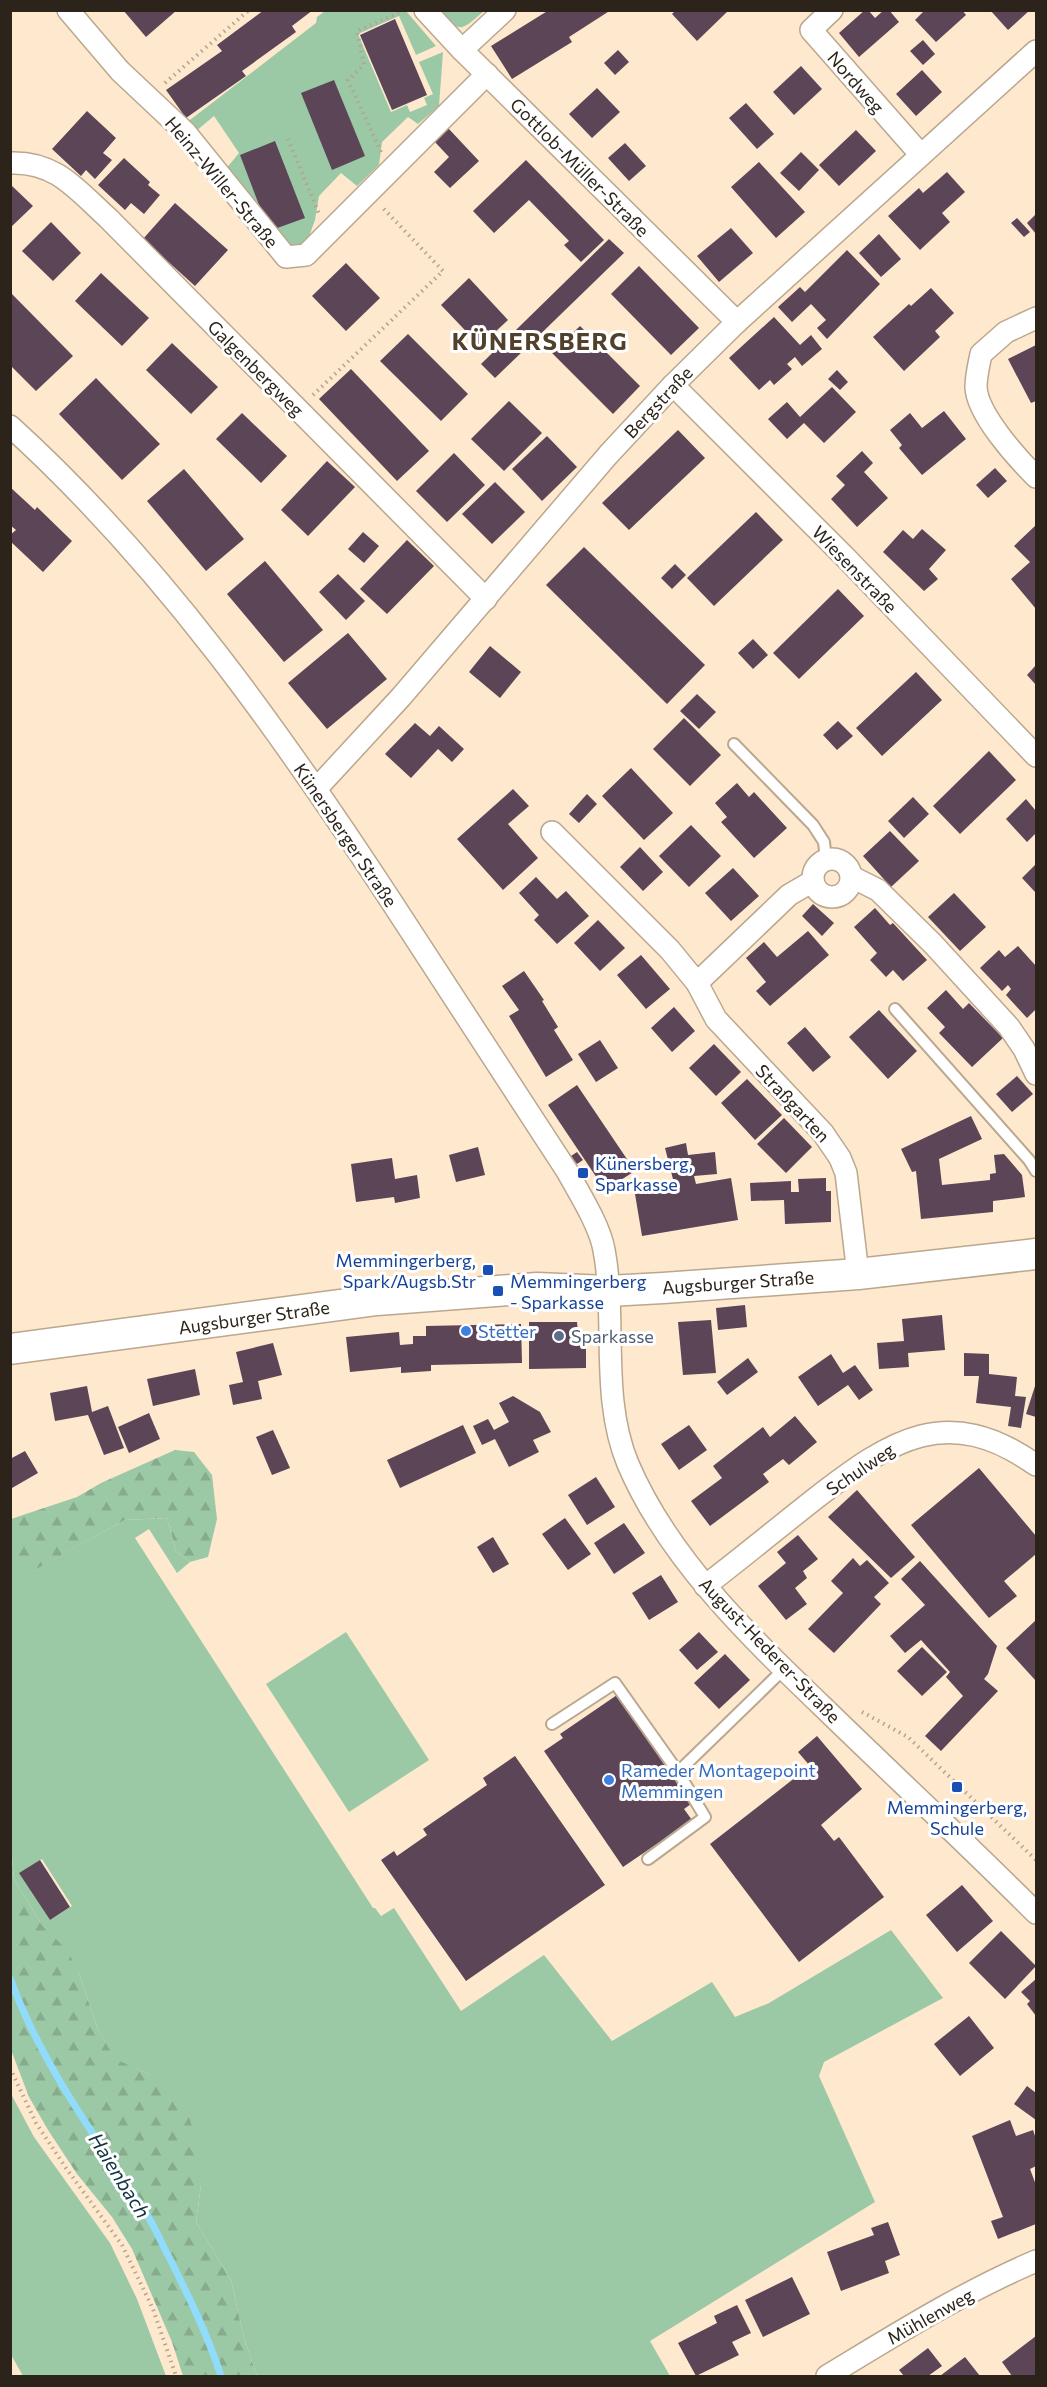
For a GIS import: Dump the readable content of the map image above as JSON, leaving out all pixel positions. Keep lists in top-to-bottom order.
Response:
{
  "streets": {
    "street": [
      "Nordweg",
      "Gottlob-Müller-Straße",
      "Heinz-Willer-Straße",
      "Galgenbergweg",
      "Bergstraße",
      "Wiesenstraße",
      "Künersberger Straße",
      "Straßgarten",
      "Augsburger Straße",
      "Schulweg",
      "August-Hederer-Straße",
      "Mühlenweg"
    ]
  },
  "crossings": [
    ["Nordweg", "Bergstraße"],
    ["Gottlob-Müller-Straße", "Heinz-Willer-Straße"],
    ["Gottlob-Müller-Straße", "Bergstraße"],
    ["Galgenbergweg", "Bergstraße"],
    ["Bergstraße", "Wiesenstraße"],
    ["Bergstraße", "Künersberger Straße"],
    ["Künersberger Straße", "Augsburger Straße"],
    ["Künersberger Straße", "August-Hederer-Straße"],
    ["Straßgarten", "Augsburger Straße"],
    ["Augsburger Straße", "August-Hederer-Straße"],
    ["Schulweg", "August-Hederer-Straße"]
  ],
  "districts": ["KÜNERSBERG"],
  "water": ["Haienbach"],
  "places": {
    "transit": [
      "Künersberg, Sparkasse",
      "Memmingerberg, Spark/Augsb.Str",
      "Memmingerberg - Sparkasse",
      "Memmingerberg, Schule"
    ],
    "other": ["Stetter", "Sparkasse", "Rameder Montagepoint Memmingen"]
  }
}
